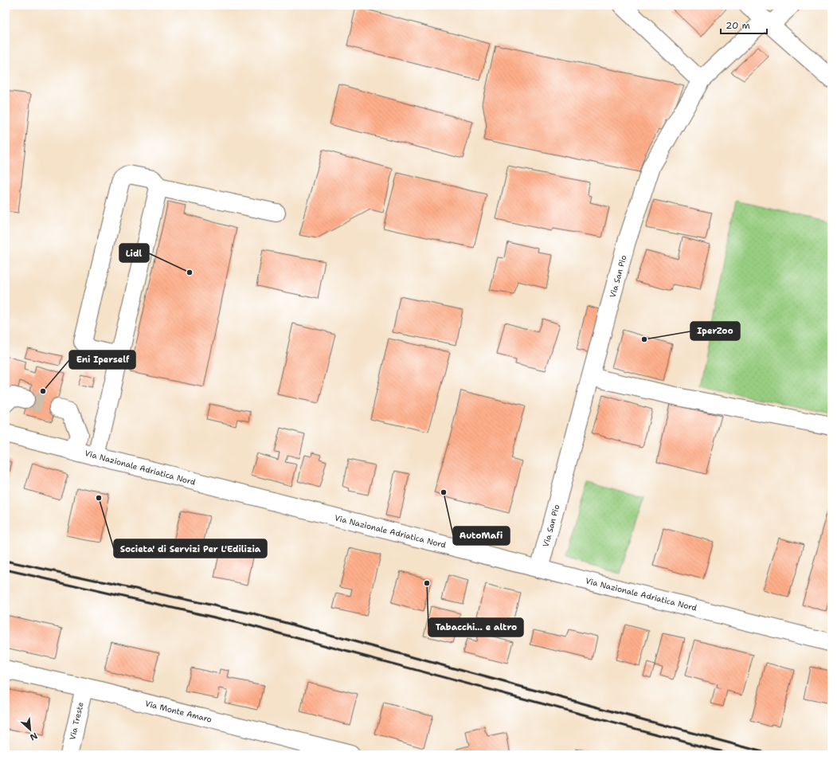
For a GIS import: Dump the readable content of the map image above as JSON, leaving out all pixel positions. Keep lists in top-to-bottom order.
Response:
{
  "streets": {
    "street": [
      "Via San Pio",
      "Via Nazionale Adriatica Nord",
      "Via Monte Amaro",
      "Via Treste"
    ]
  },
  "crossings": [
    ["Via San Pio", "Via Nazionale Adriatica Nord"],
    ["Via Monte Amaro", "Via Treste"]
  ],
  "places": [
    "Lidl",
    "IperZoo",
    "Eni Iperself",
    "AutoMafi",
    "Societa' di Servizi Per L'Edilizia",
    "Tabacchi... e altro"
  ],
  "scale_bar": "20 m",
  "north": "bottom right"
}
